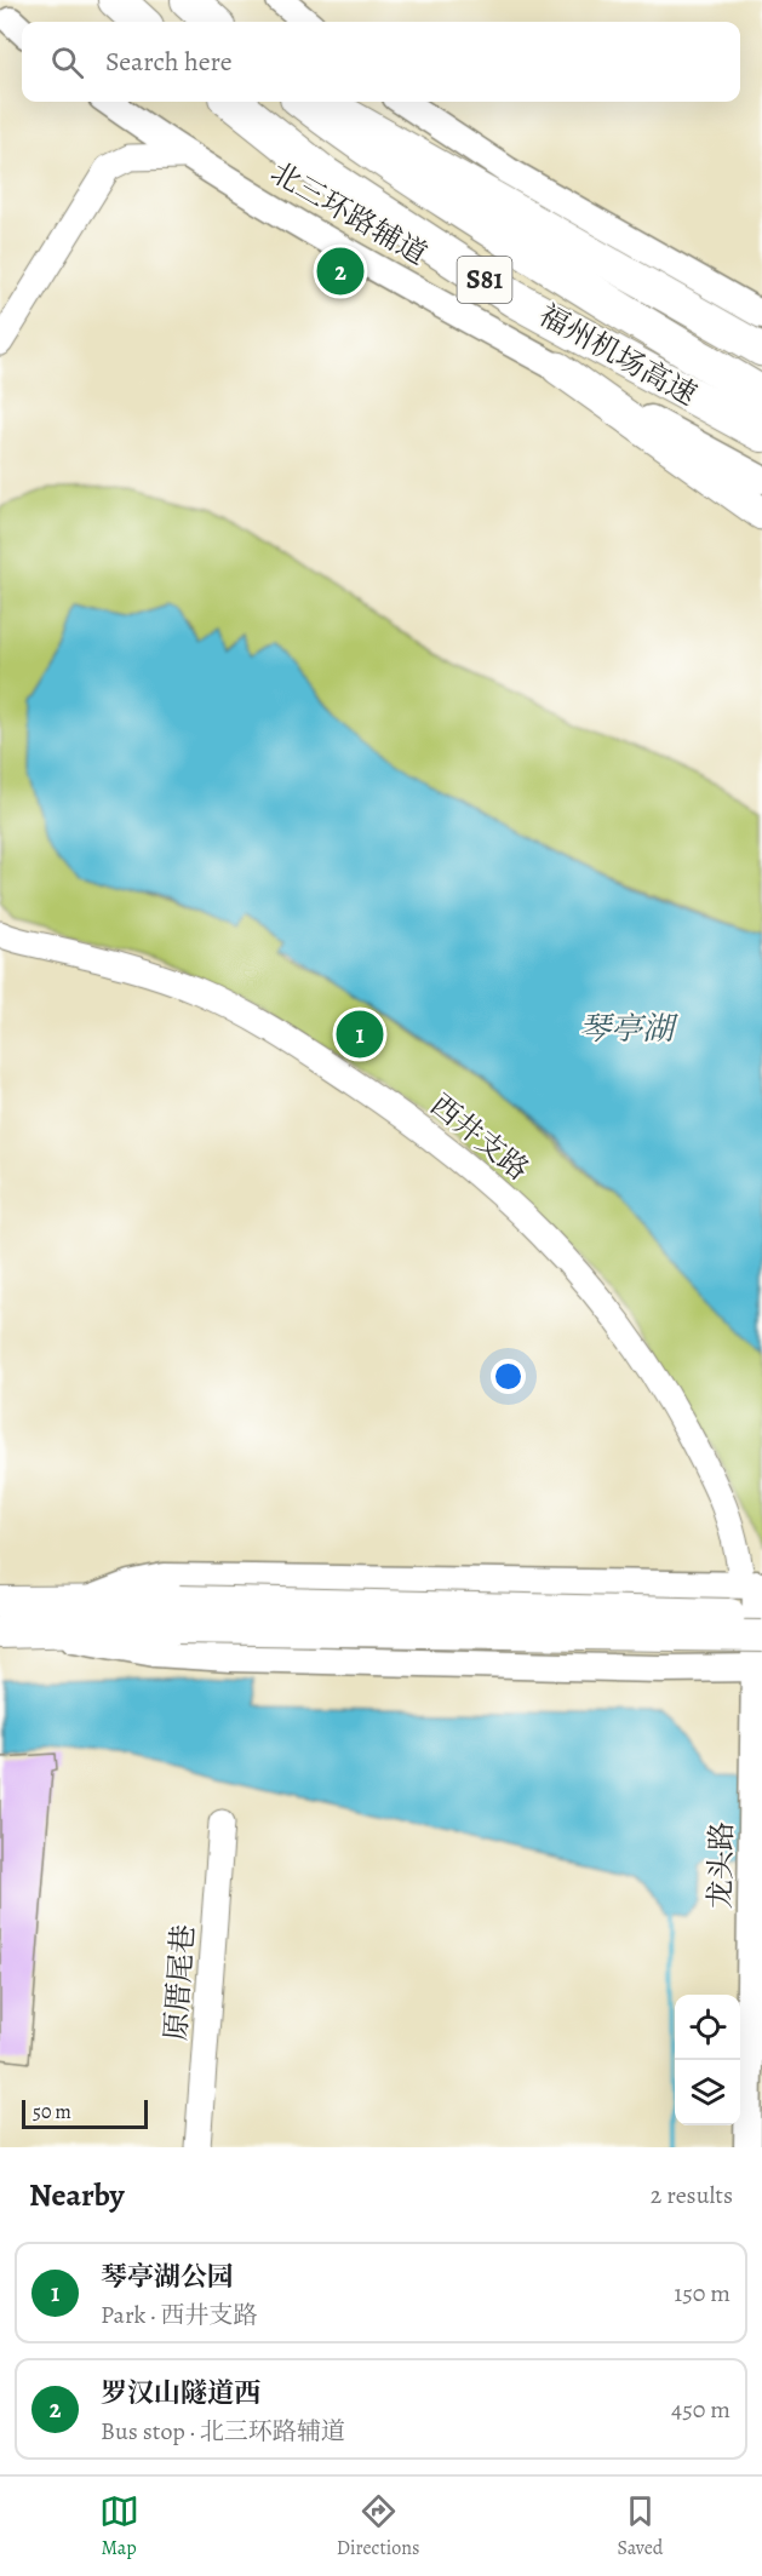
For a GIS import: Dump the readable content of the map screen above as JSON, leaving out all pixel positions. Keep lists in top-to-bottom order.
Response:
{
  "streets": {
    "highway": ["S81", "福州机场高速"],
    "main road": ["北三环路辅道", "龙头路"],
    "street": ["西井支路", "原厝尾巷"]
  },
  "crossings": [
    ["西井支路", "龙头路"]
  ],
  "water": ["琴亭湖"],
  "scale_bar": "50 m",
  "page": {
    "search": "Search here",
    "pins": ["2", "1"],
    "scale": "50 m",
    "heading": ["Nearby", "2 results"],
    "list": [
      {
        "mark": "1",
        "name": "琴亭湖公园",
        "note": "Park · 西井支路",
        "value": "150 m"
      },
      {
        "mark": "2",
        "name": "罗汉山隧道西",
        "note": "Bus stop · 北三环路辅道",
        "value": "450 m"
      }
    ],
    "nav": ["Map", "Directions", "Saved"]
  }
}
